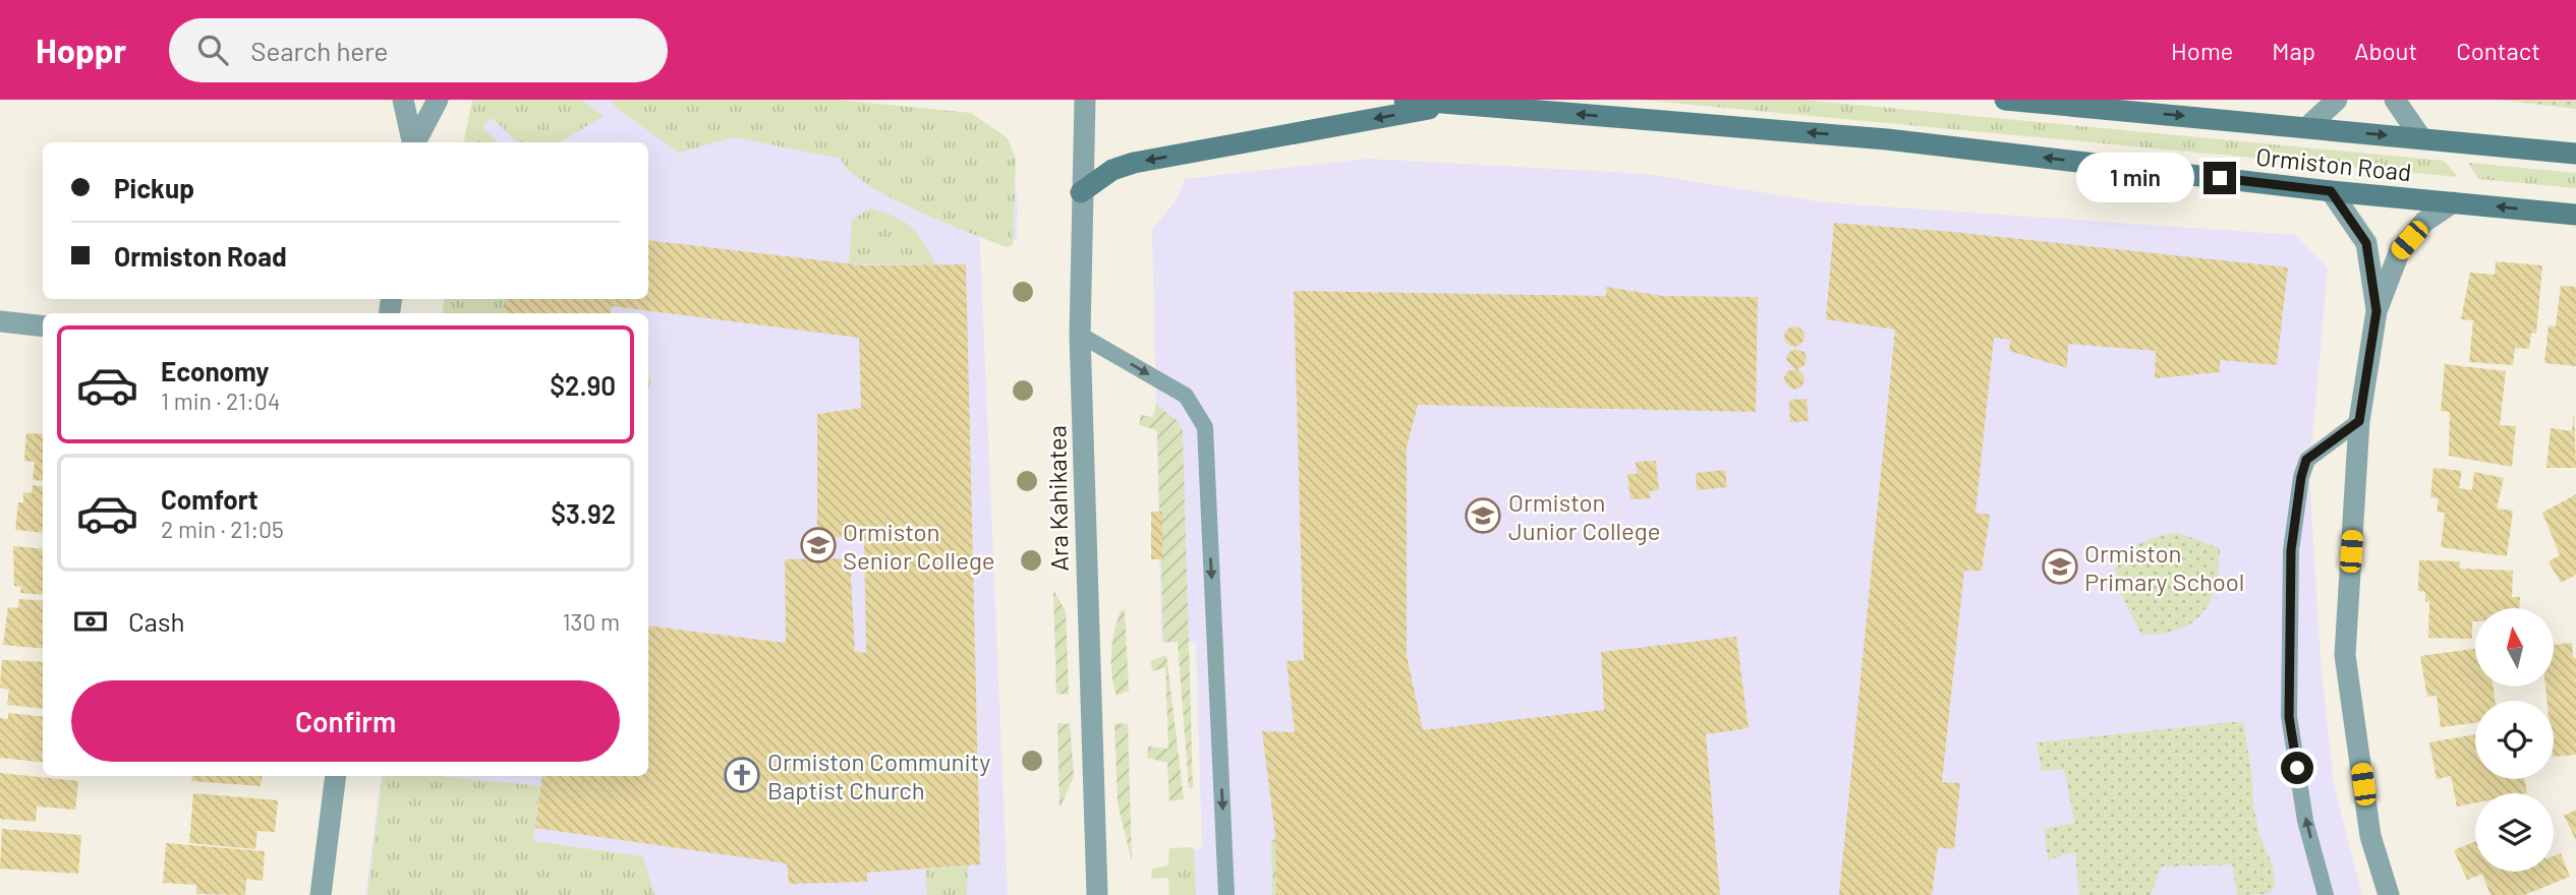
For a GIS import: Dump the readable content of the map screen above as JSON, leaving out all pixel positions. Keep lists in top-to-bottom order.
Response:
{
  "streets": {
    "main road": ["Ormiston Road"],
    "street": ["Ara Kahikatea"]
  },
  "places": {
    "school or university": ["Ormiston Junior College", "Ormiston Senior College", "Ormiston Primary School"],
    "church": ["Ormiston Community Baptist Church"]
  },
  "north": "top",
  "page": {
    "header": "Hoppr",
    "search": "Search here",
    "nav": [
      "Home",
      "Map",
      "About",
      "Contact"
    ],
    "banner": ["Pickup", "Ormiston Road"],
    "bubble": "1 min",
    "list": [
      {
        "name": "Economy",
        "note": "1 min · 21:04",
        "value": "$2.90"
      },
      {
        "name": "Comfort",
        "note": "2 min · 21:05",
        "value": "$3.92"
      }
    ],
    "pay": ["Cash", "130 m"],
    "buttons": "Confirm"
  }
}
